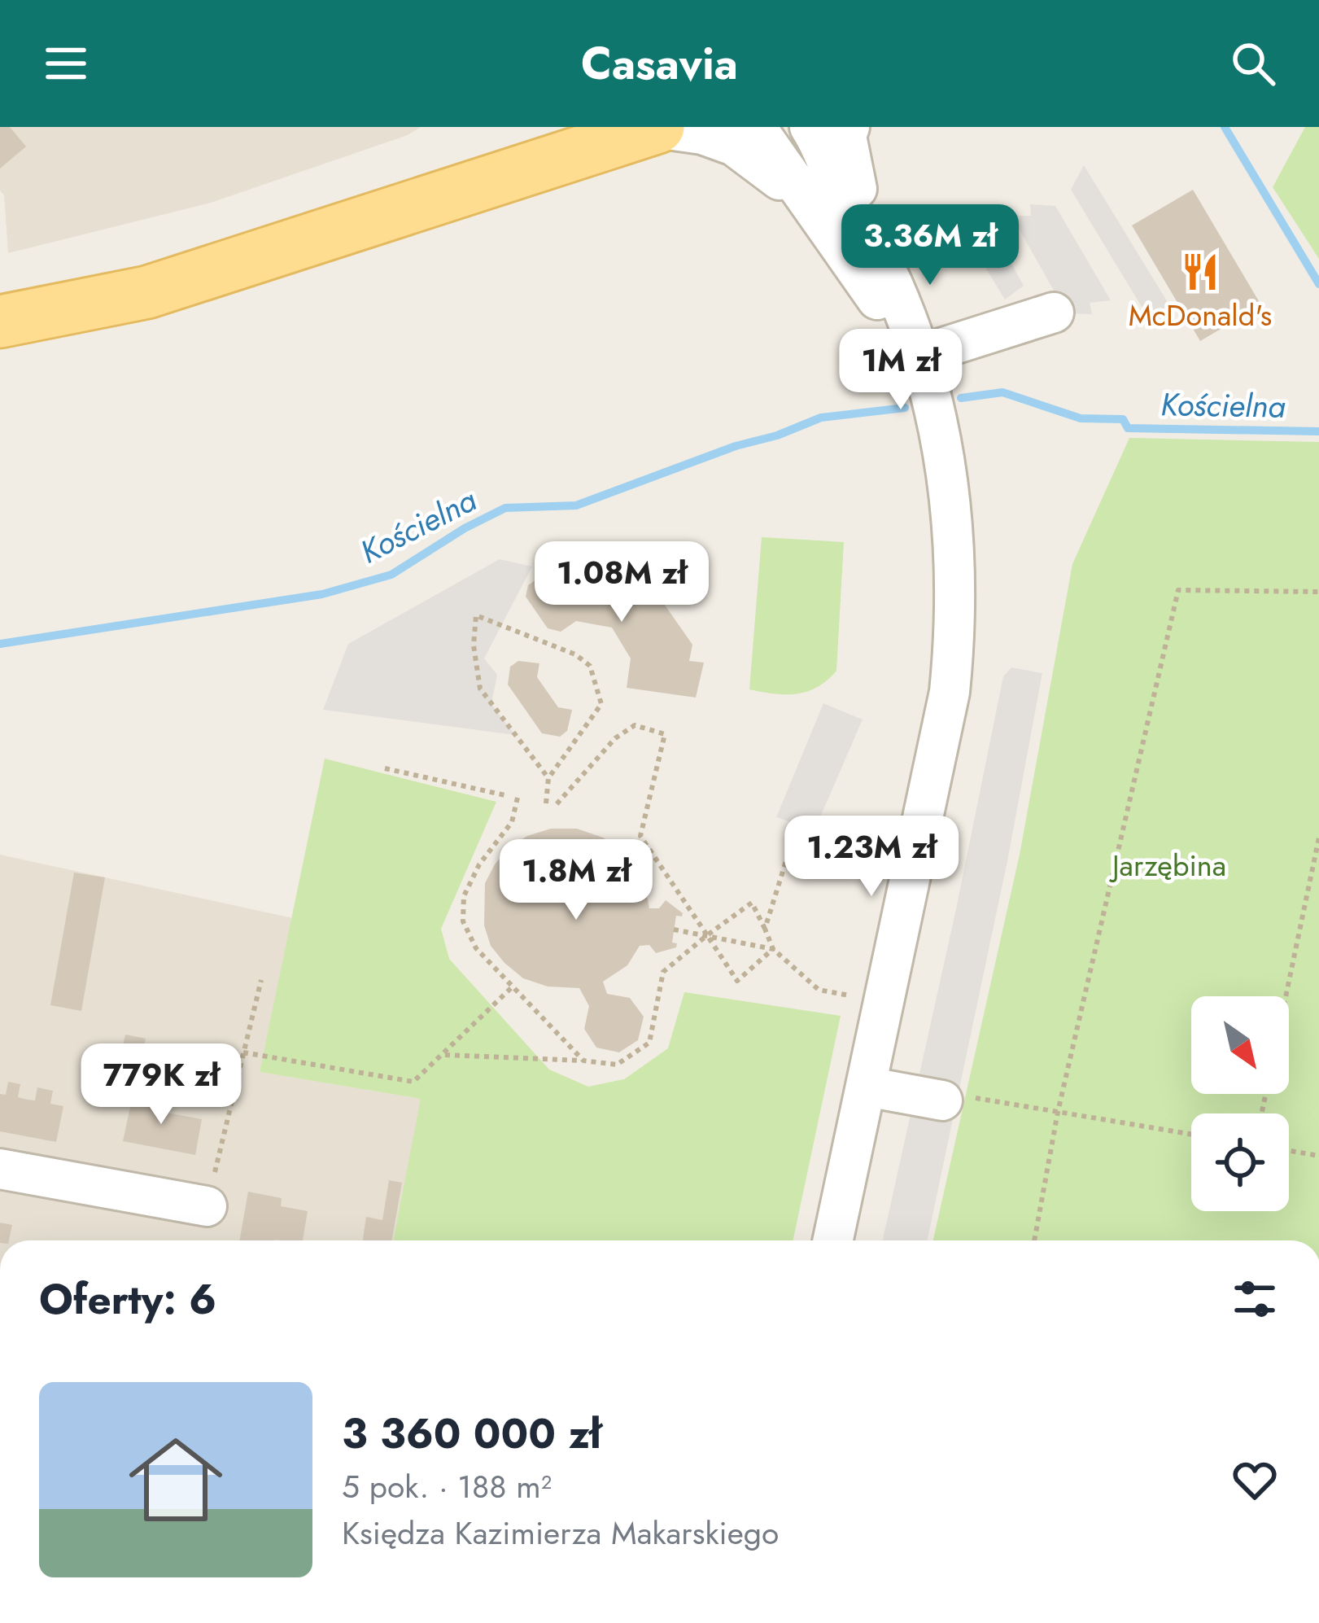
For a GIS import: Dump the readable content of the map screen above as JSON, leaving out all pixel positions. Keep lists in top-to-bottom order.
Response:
{
  "water": ["Kościelna"],
  "parks": ["Jarzębina"],
  "places": {
    "restaurant": ["McDonald's"]
  },
  "north": "bottom right",
  "page": {
    "header": "Casavia",
    "price": [
      "3.36M zł",
      "1M zł",
      "1.08M zł",
      "1.23M zł",
      "1.8M zł",
      "779K zł"
    ],
    "heading": "Oferty: 6",
    "list": [
      {
        "name": "3 360 000 zł",
        "note": "5 pok. · 188 m² · Księdza Kazimierza Makarskiego"
      }
    ]
  }
}
